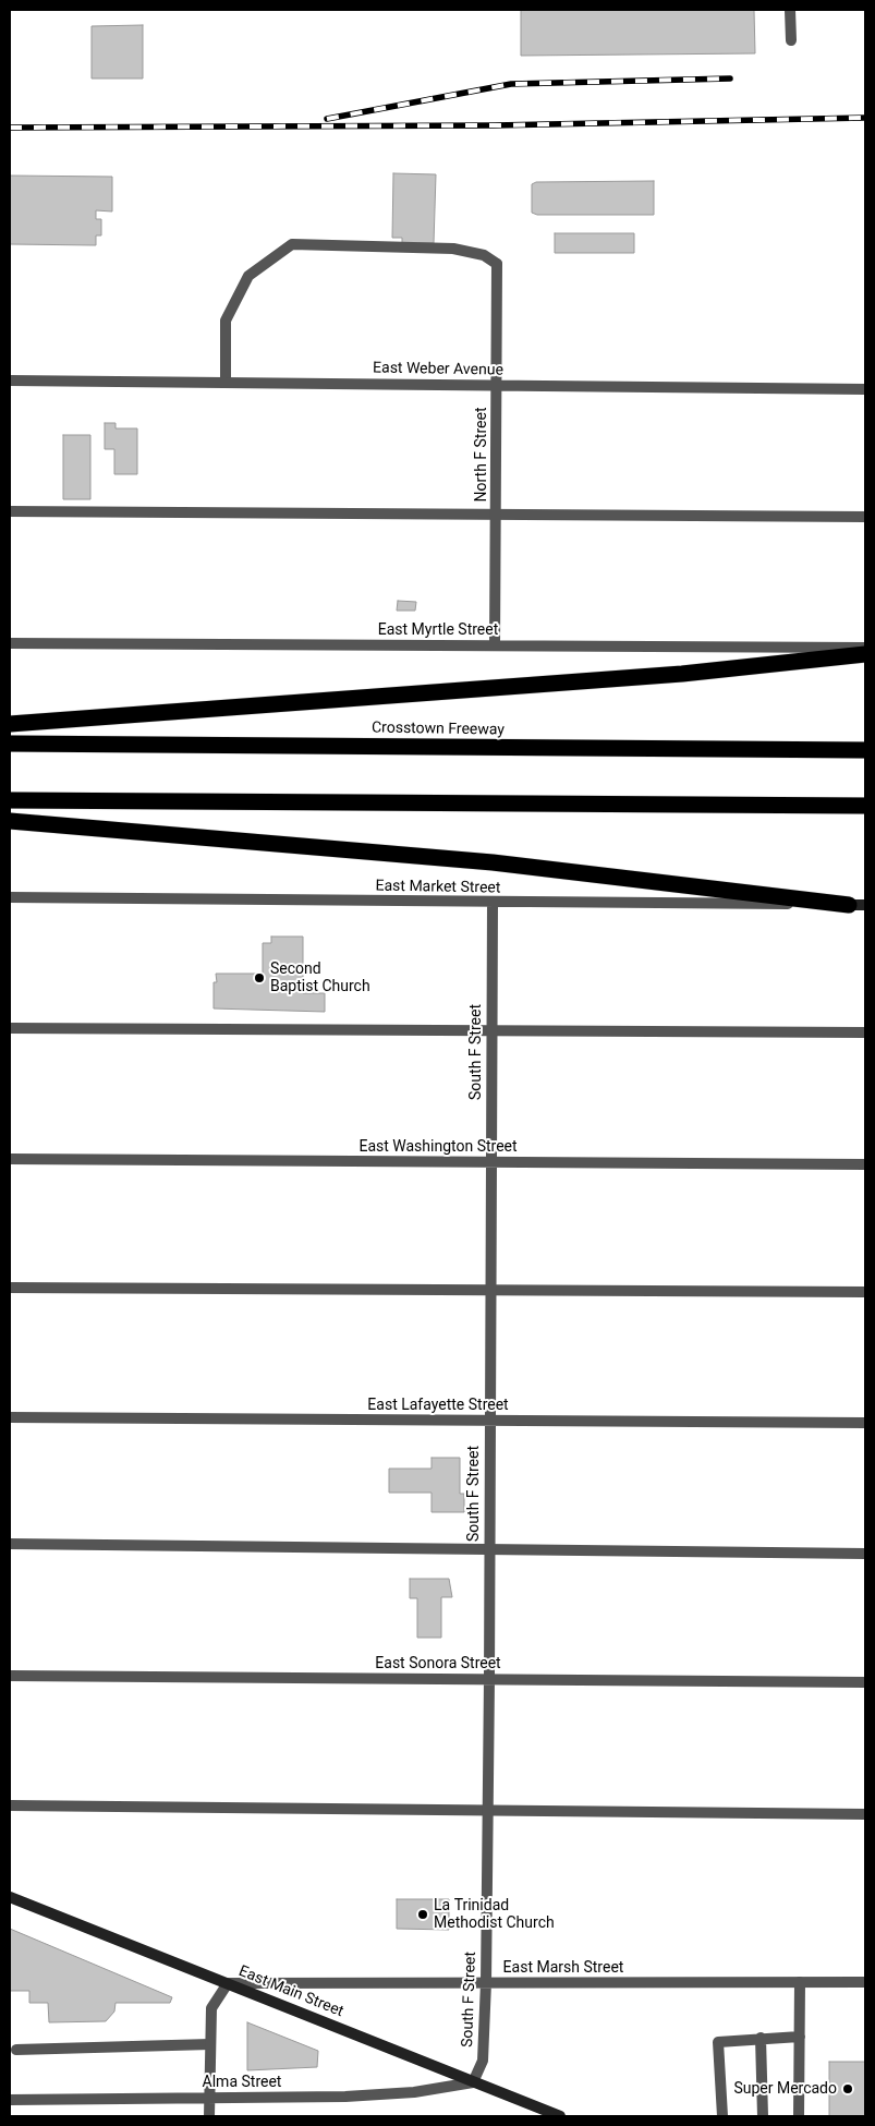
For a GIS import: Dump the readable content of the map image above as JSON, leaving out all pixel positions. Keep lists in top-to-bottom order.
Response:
{
  "streets": {
    "highway": ["Crosstown Freeway"],
    "main road": ["East Main Street"],
    "street": [
      "East Weber Avenue",
      "North F Street",
      "East Myrtle Street",
      "East Market Street",
      "South F Street",
      "East Washington Street",
      "East Lafayette Street",
      "East Sonora Street",
      "East Marsh Street",
      "Alma Street"
    ]
  },
  "crossings": [
    ["East Weber Avenue", "North F Street"],
    ["North F Street", "East Myrtle Street"],
    ["East Market Street", "South F Street"],
    ["South F Street", "East Washington Street"],
    ["South F Street", "East Lafayette Street"],
    ["South F Street", "East Sonora Street"],
    ["South F Street", "East Marsh Street"],
    ["South F Street", "East Main Street"],
    ["South F Street", "Alma Street"],
    ["East Marsh Street", "East Main Street"],
    ["East Main Street", "Alma Street"]
  ],
  "places": ["Second Baptist Church", "La Trinidad Methodist Church", "Super Mercado"]
}
